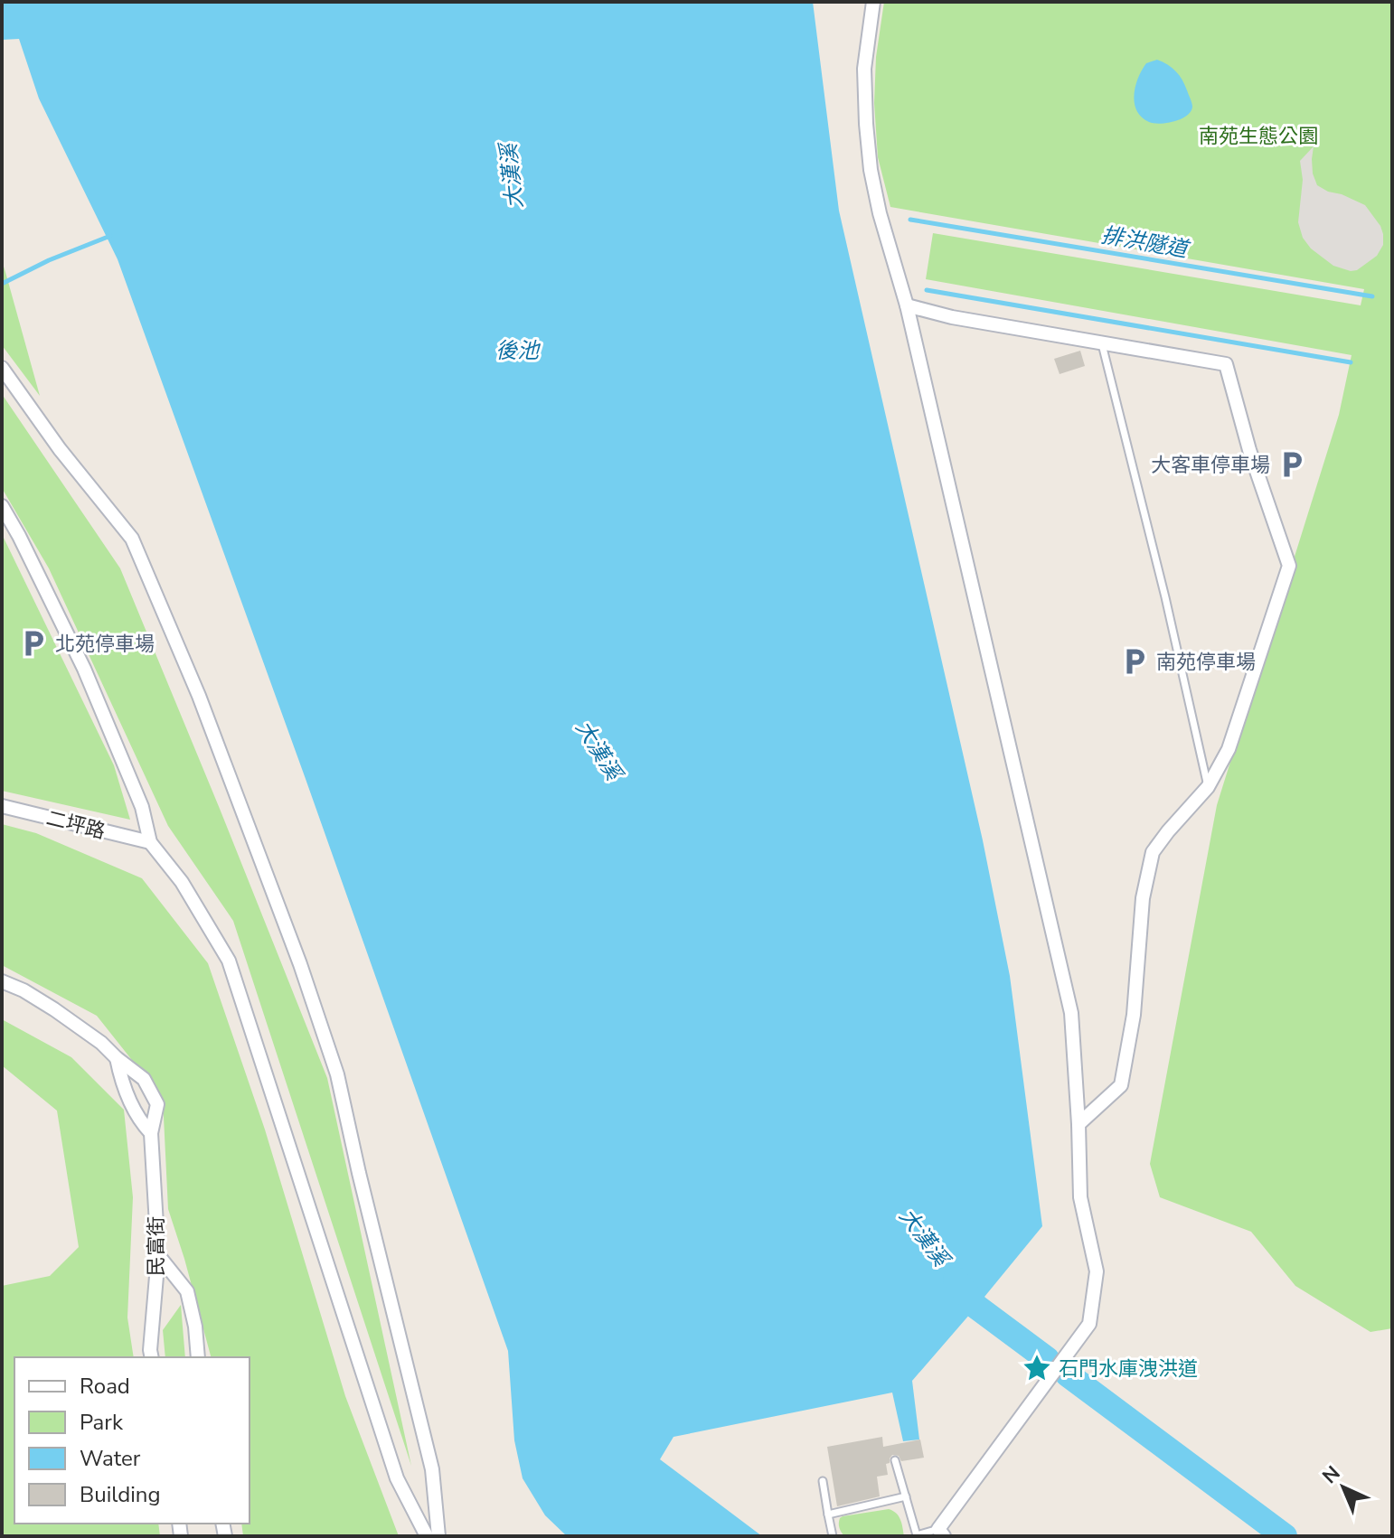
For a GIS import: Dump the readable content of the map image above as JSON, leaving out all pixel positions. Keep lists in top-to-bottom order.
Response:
{
  "streets": {
    "street": ["二坪路", "民富街"]
  },
  "water": ["大漢溪", "排洪隧道", "後池"],
  "parks": ["南苑生態公園"],
  "places": {
    "parking": ["大客車停車場", "北苑停車場", "南苑停車場"],
    "place": ["石門水庫洩洪道"]
  },
  "legend": [
    "Road",
    "Park",
    "Water",
    "Building"
  ],
  "north": "top left"
}
